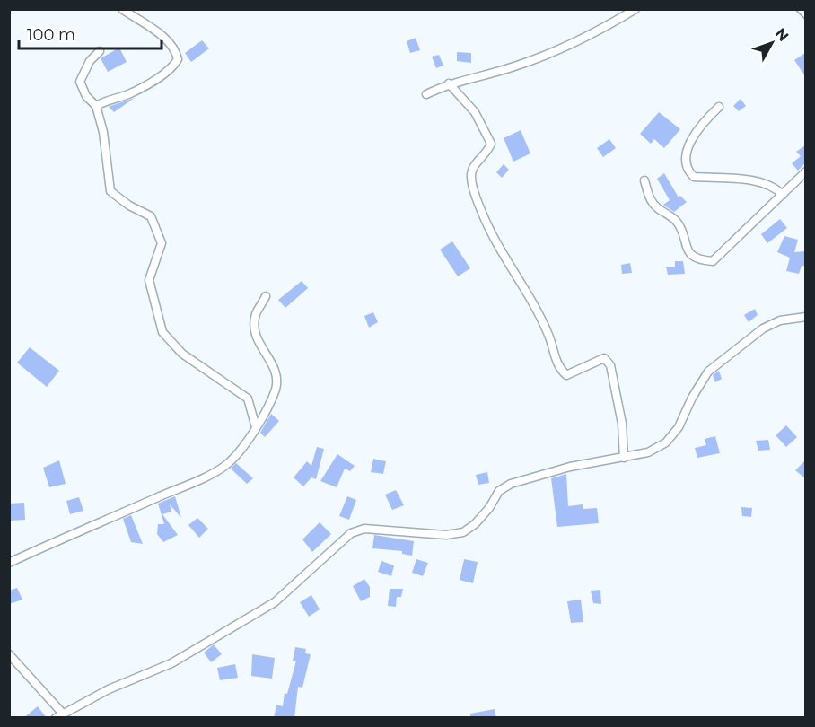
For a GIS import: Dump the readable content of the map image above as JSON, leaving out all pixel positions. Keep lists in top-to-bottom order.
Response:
{
  "scale_bar": "100 m",
  "north": "top right"
}
